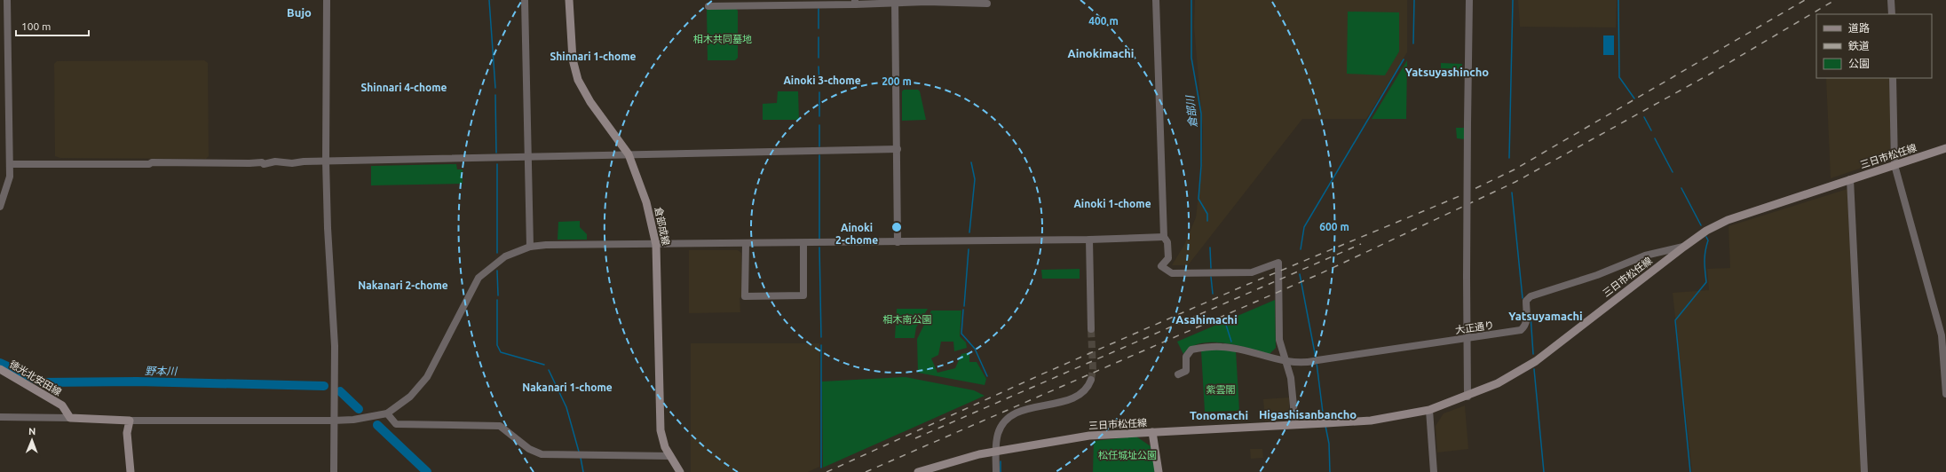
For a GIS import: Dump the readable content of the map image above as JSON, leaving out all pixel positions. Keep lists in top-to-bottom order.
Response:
{
  "streets": {
    "main road": ["三日市松任線", "倉部成線", "徳光北安田線"],
    "street": ["大正通り"]
  },
  "crossings": [
    ["三日市松任線", "大正通り"]
  ],
  "districts": [
    "Bujo",
    "Ainokimachi",
    "Shinnari 1-chome",
    "Yatsuyashincho",
    "Ainoki 3-chome",
    "Shinnari 4-chome",
    "Ainoki 1-chome",
    "Ainoki 2-chome",
    "Nakanari 2-chome",
    "Yatsuyamachi",
    "Asahimachi",
    "Nakanari 1-chome",
    "Higashisanbancho",
    "Tonomachi"
  ],
  "water": ["倉部川", "野本川"],
  "parks": [
    "相木共同墓地",
    "相木南公園",
    "紫雲閣",
    "松任城址公園"
  ],
  "legend": ["道路", "鉄道", "公園"],
  "scale_bar": "100 m",
  "north": "top",
  "rings": ["400 m", "200 m", "600 m"]
}
